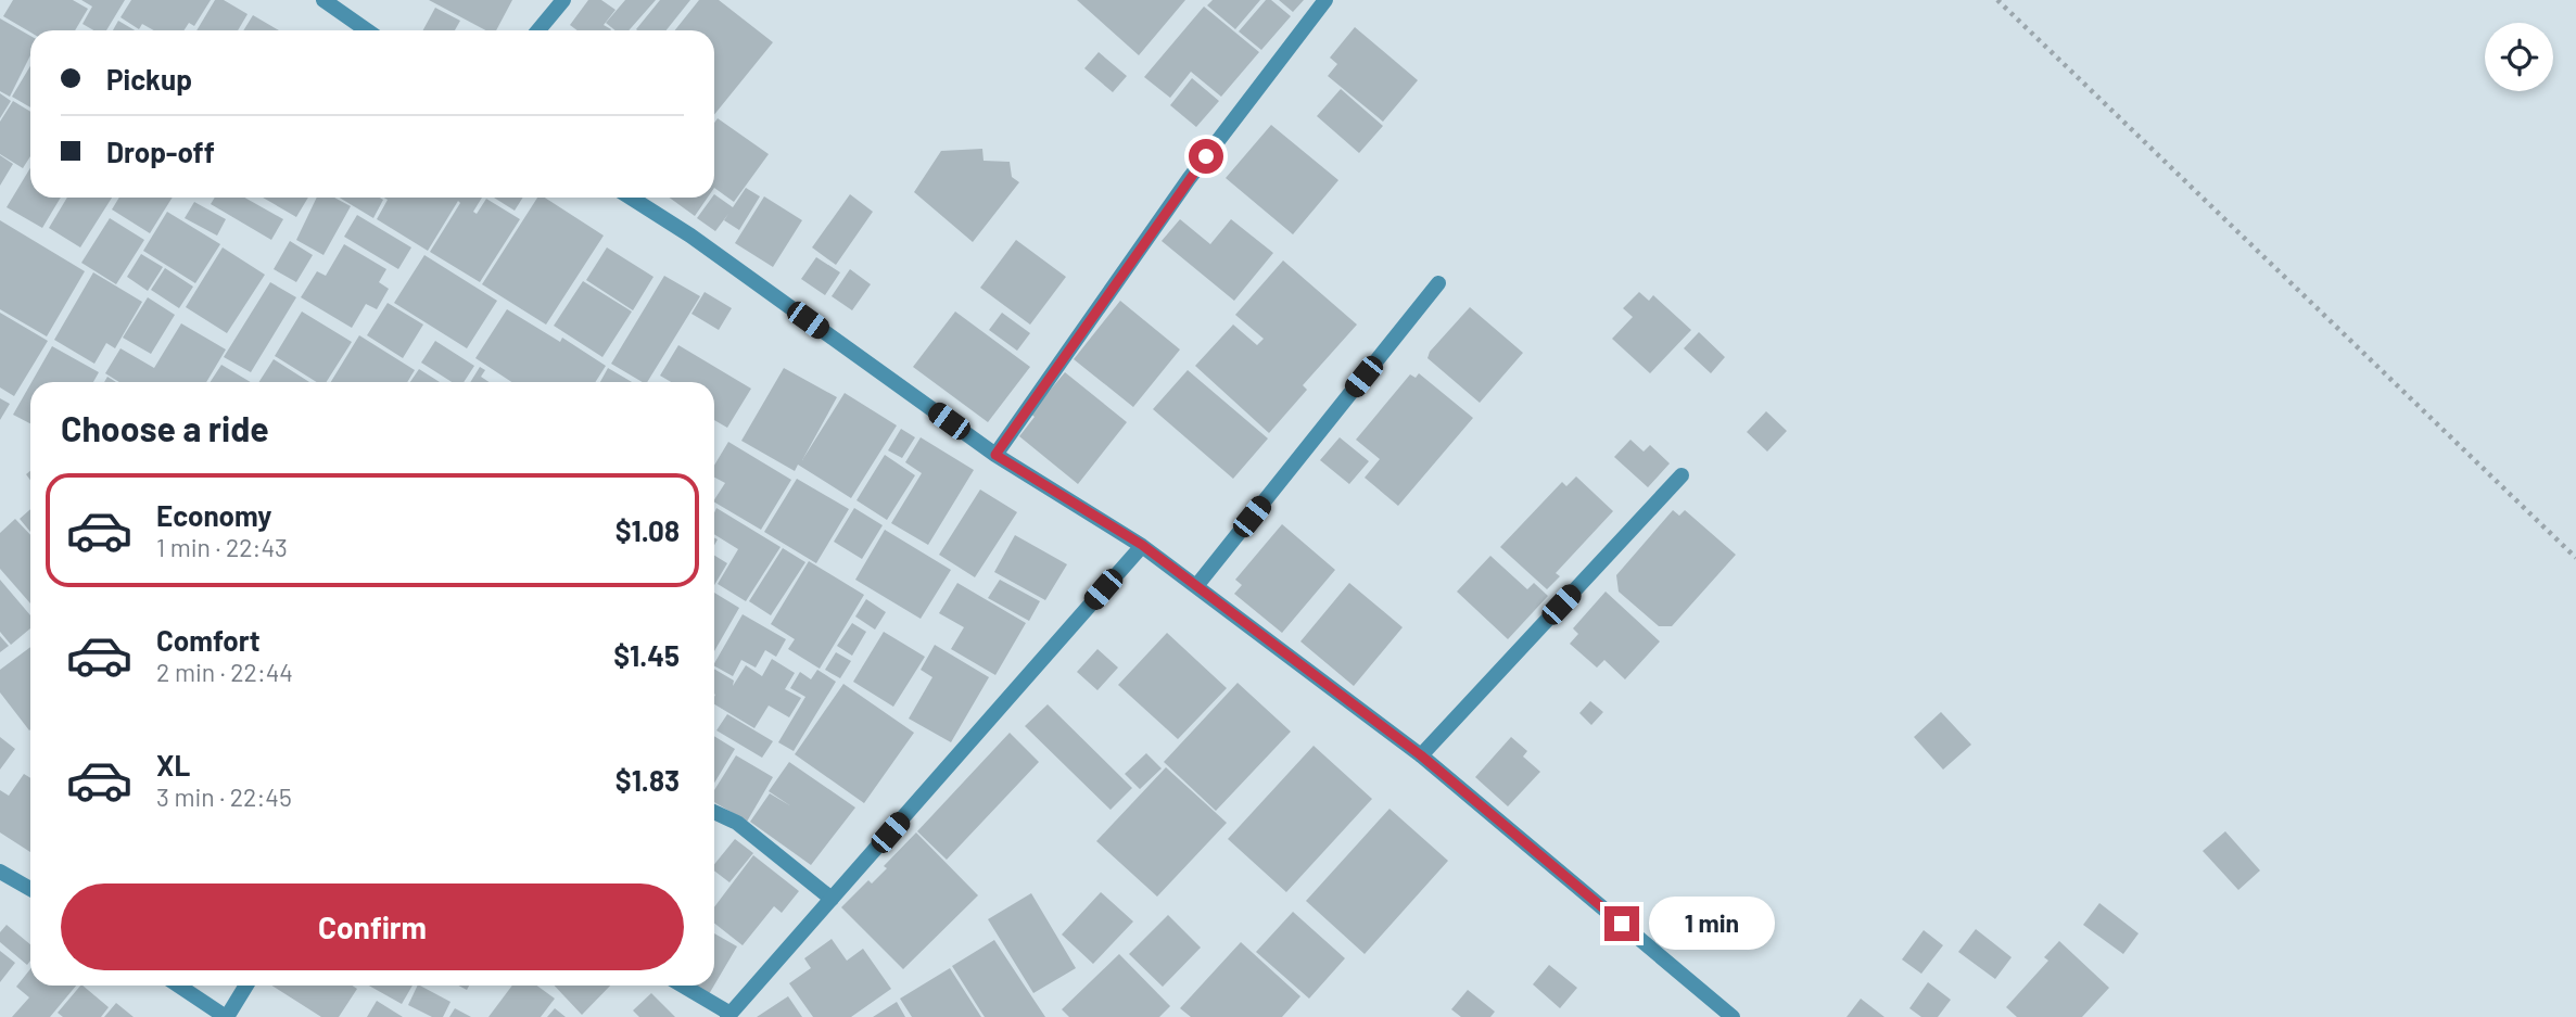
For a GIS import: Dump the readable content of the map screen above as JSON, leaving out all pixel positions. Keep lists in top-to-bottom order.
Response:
{
  "page": {
    "banner": ["Pickup", "Drop-off"],
    "heading": "Choose a ride",
    "list": [
      {
        "name": "Economy",
        "note": "1 min · 22:43",
        "value": "$1.08"
      },
      {
        "name": "Comfort",
        "note": "2 min · 22:44",
        "value": "$1.45"
      },
      {
        "name": "XL",
        "note": "3 min · 22:45",
        "value": "$1.83"
      }
    ],
    "buttons": "Confirm",
    "bubble": "1 min"
  }
}
